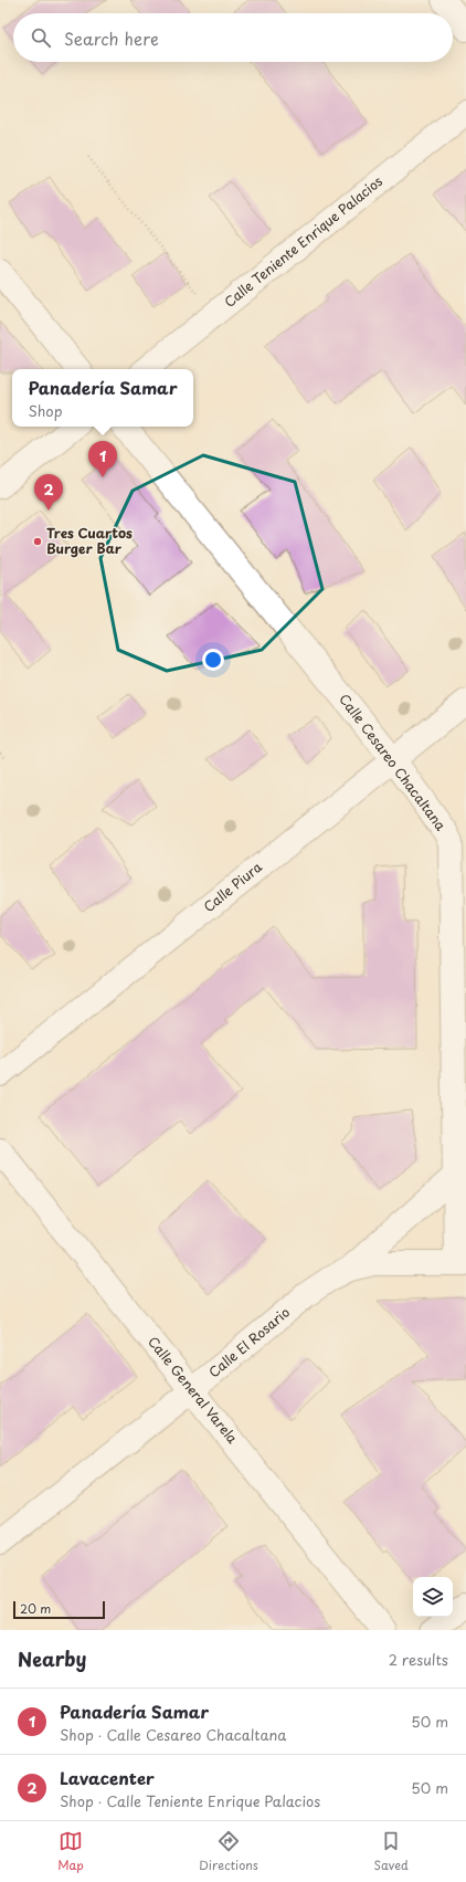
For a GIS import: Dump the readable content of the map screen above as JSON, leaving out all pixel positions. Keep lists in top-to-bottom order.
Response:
{
  "streets": {
    "street": [
      "Calle Teniente Enrique Palacios",
      "Calle Cesareo Chacaltana",
      "Calle Piura",
      "Calle El Rosario",
      "Calle General Varela"
    ]
  },
  "crossings": [
    ["Calle Cesareo Chacaltana", "Calle Piura"],
    ["Calle Cesareo Chacaltana", "Calle El Rosario"],
    ["Calle El Rosario", "Calle General Varela"]
  ],
  "places": ["Tres Cuartos Burger Bar"],
  "scale_bar": "20 m",
  "page": {
    "search": "Search here",
    "popup": ["Panadería Samar", "Shop"],
    "pins": ["1", "2"],
    "scale": "20 m",
    "heading": ["Nearby", "2 results"],
    "list": [
      {
        "mark": "1",
        "name": "Panadería Samar",
        "note": "Shop · Calle Cesareo Chacaltana",
        "value": "50 m"
      },
      {
        "mark": "2",
        "name": "Lavacenter",
        "note": "Shop · Calle Teniente Enrique Palacios",
        "value": "50 m"
      }
    ],
    "nav": ["Map", "Directions", "Saved"]
  }
}
